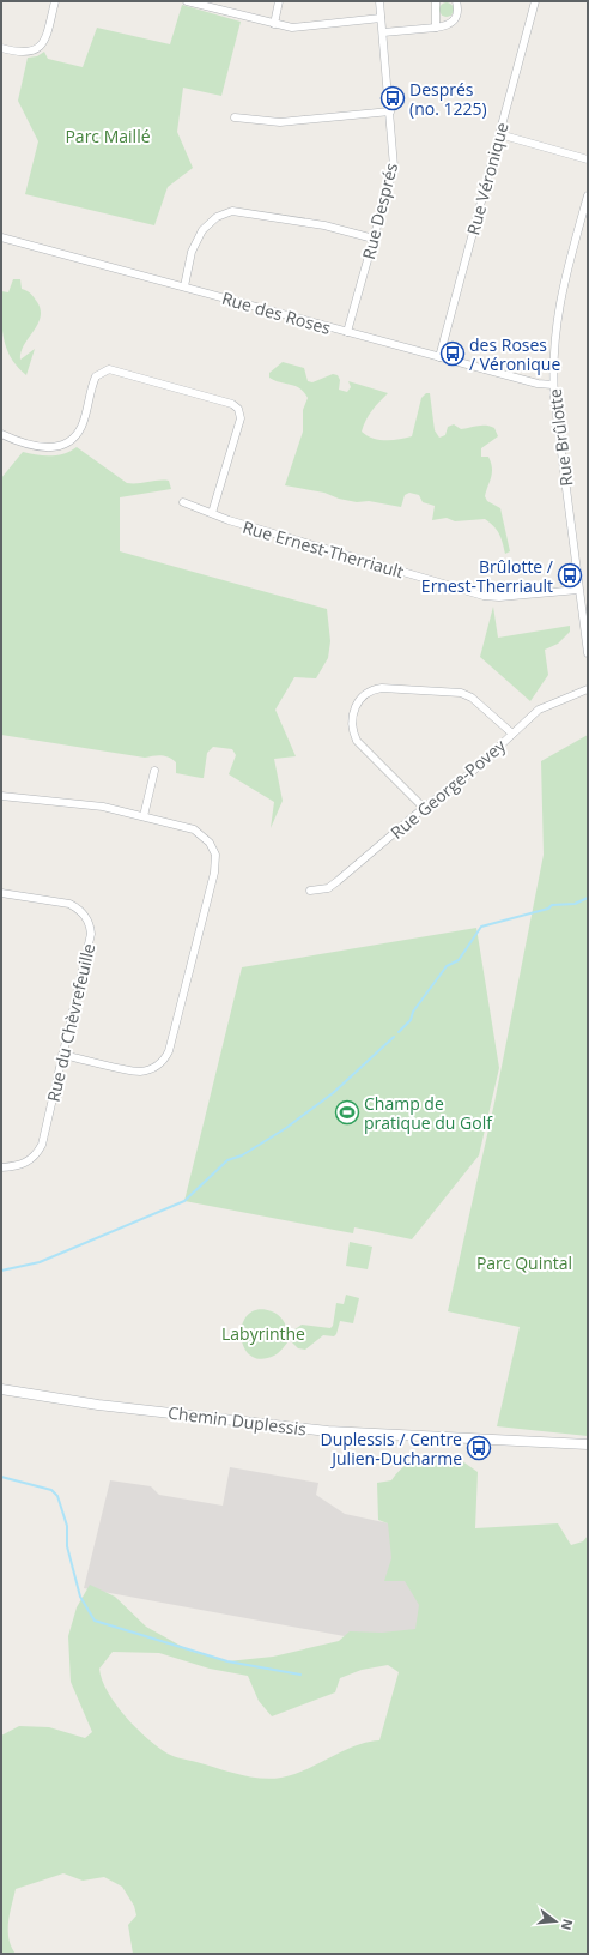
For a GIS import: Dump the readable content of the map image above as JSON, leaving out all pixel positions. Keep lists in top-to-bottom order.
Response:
{
  "streets": {
    "street": [
      "Rue Véronique",
      "Rue Després",
      "Rue des Roses",
      "Rue Brûlotte",
      "Rue Ernest-Therriault",
      "Rue George-Povey",
      "Rue du Chèvrefeuille",
      "Chemin Duplessis"
    ]
  },
  "crossings": [
    ["Rue Véronique", "Rue des Roses"],
    ["Rue Després", "Rue des Roses"],
    ["Rue des Roses", "Rue Brûlotte"],
    ["Rue Brûlotte", "Rue Ernest-Therriault"]
  ],
  "parks": ["Parc Maillé", "Parc Quintal", "Labyrinthe"],
  "places": {
    "bus stop": [
      "Després (no. 1225)",
      "des Roses / Véronique",
      "Brûlotte / Ernest-Therriault",
      "Duplessis / Centre Julien-Ducharme"
    ],
    "sports": ["Champ de pratique du Golf"]
  },
  "north": "right"
}
